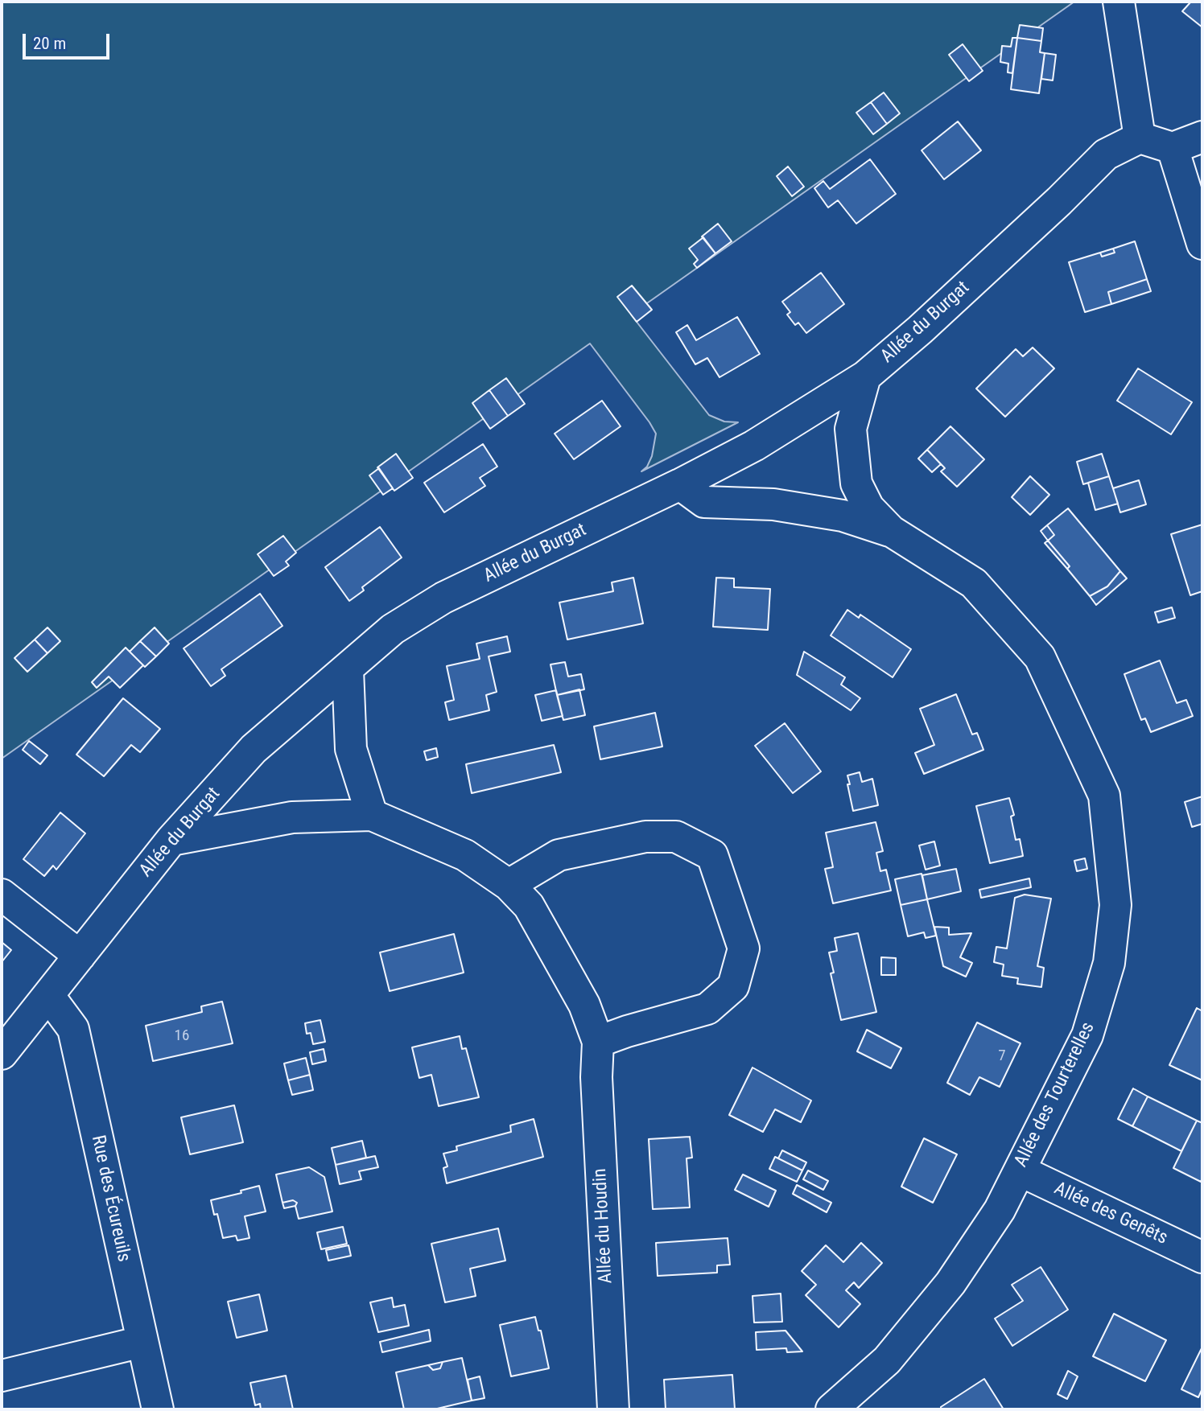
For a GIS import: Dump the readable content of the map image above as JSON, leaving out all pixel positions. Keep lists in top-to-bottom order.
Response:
{
  "streets": {
    "street": [
      "Allée du Burgat",
      "Allée des Tourterelles",
      "Rue des Écureuils",
      "Allée des Genêts",
      "Allée du Houdin"
    ]
  },
  "crossings": [
    ["Allée du Burgat", "Allée des Tourterelles"],
    ["Allée du Burgat", "Rue des Écureuils"],
    ["Allée du Burgat", "Allée du Houdin"],
    ["Allée des Tourterelles", "Allée des Genêts"]
  ],
  "house_numbers": ["16", "7"],
  "scale_bar": "20 m"
}
